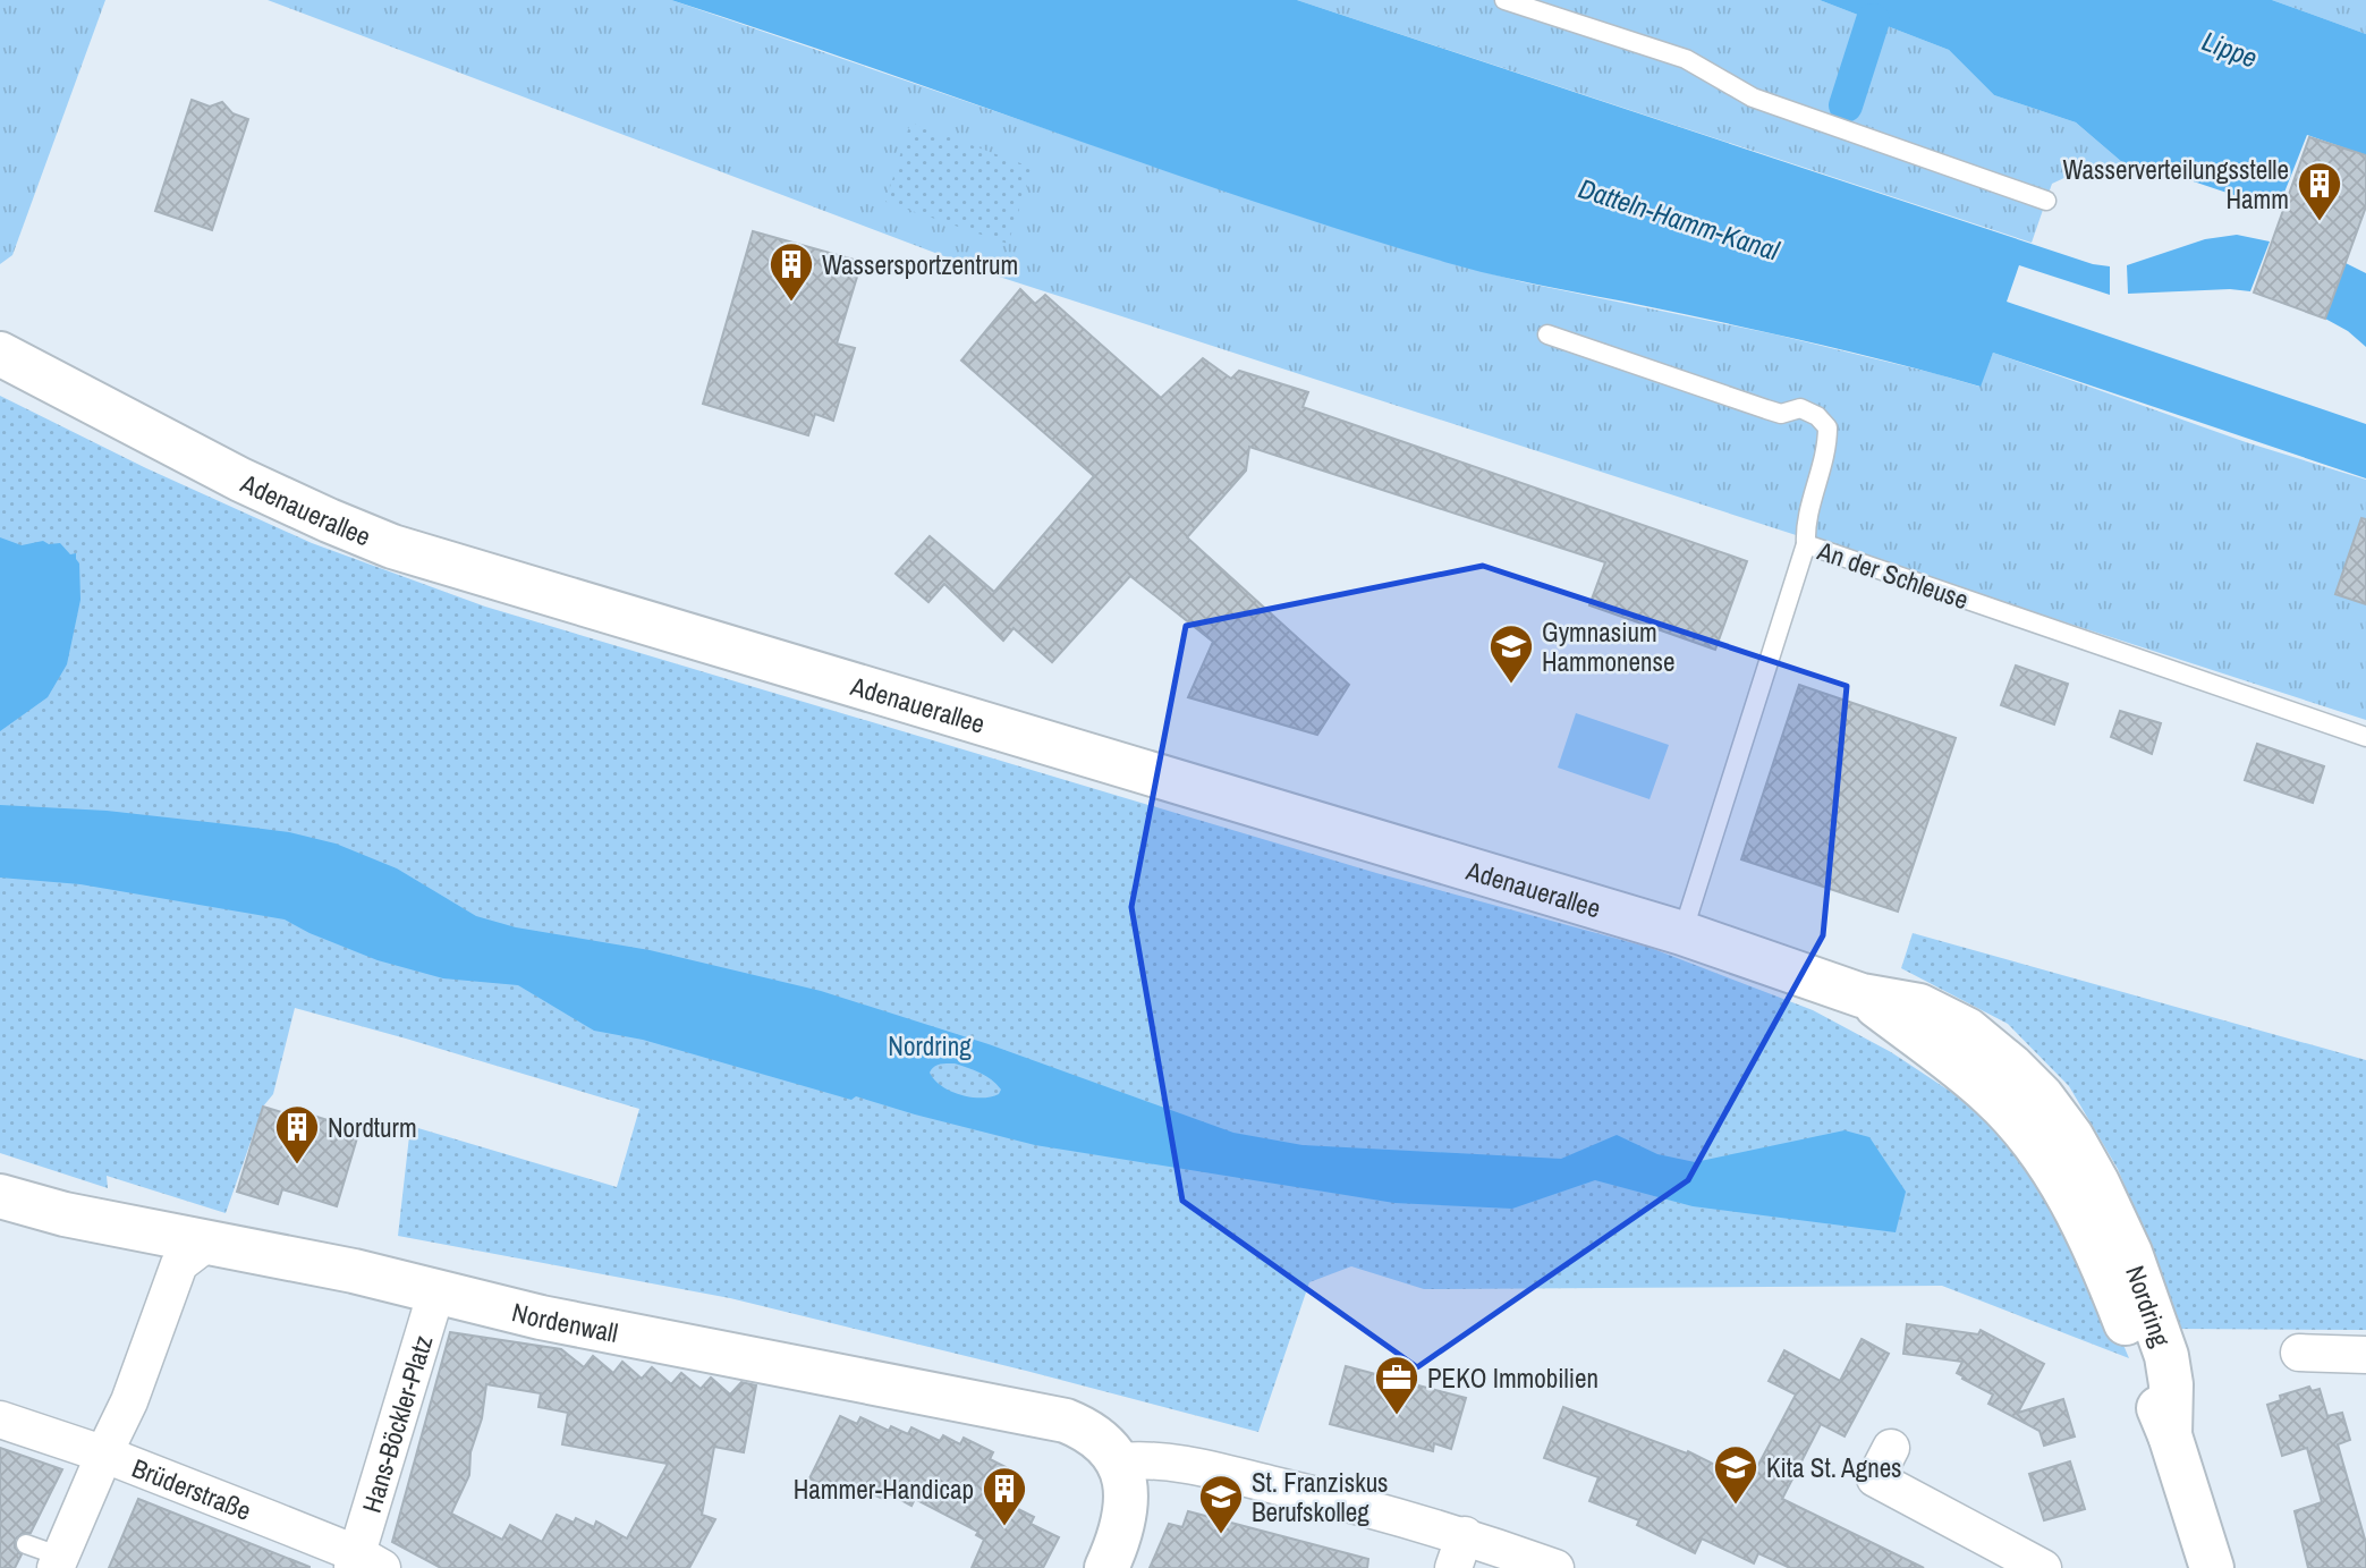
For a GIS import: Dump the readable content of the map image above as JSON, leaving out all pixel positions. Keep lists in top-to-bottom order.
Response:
{
  "streets": {
    "main road": ["Adenauerallee", "Nordring", "Nordenwall"],
    "street": ["Hans-Böckler-Platz", "Brüderstraße"],
    "lane": ["An der Schleuse"]
  },
  "crossings": [
    ["Adenauerallee", "An der Schleuse"],
    ["Adenauerallee", "Nordring"],
    ["Nordenwall", "Hans-Böckler-Platz"],
    ["Hans-Böckler-Platz", "Brüderstraße"]
  ],
  "water": ["Lippe", "Datteln-Hamm-Kanal"],
  "parks": ["Nordring"],
  "places": {
    "building": [
      "Wasserverteilungsstelle Hamm",
      "Wassersportzentrum",
      "Nordturm",
      "Hammer-Handicap"
    ],
    "school or university": ["Gymnasium Hammonense", "Kita St. Agnes", "St. Franziskus Berufskolleg"],
    "office": ["PEKO Immobilien"]
  }
}
